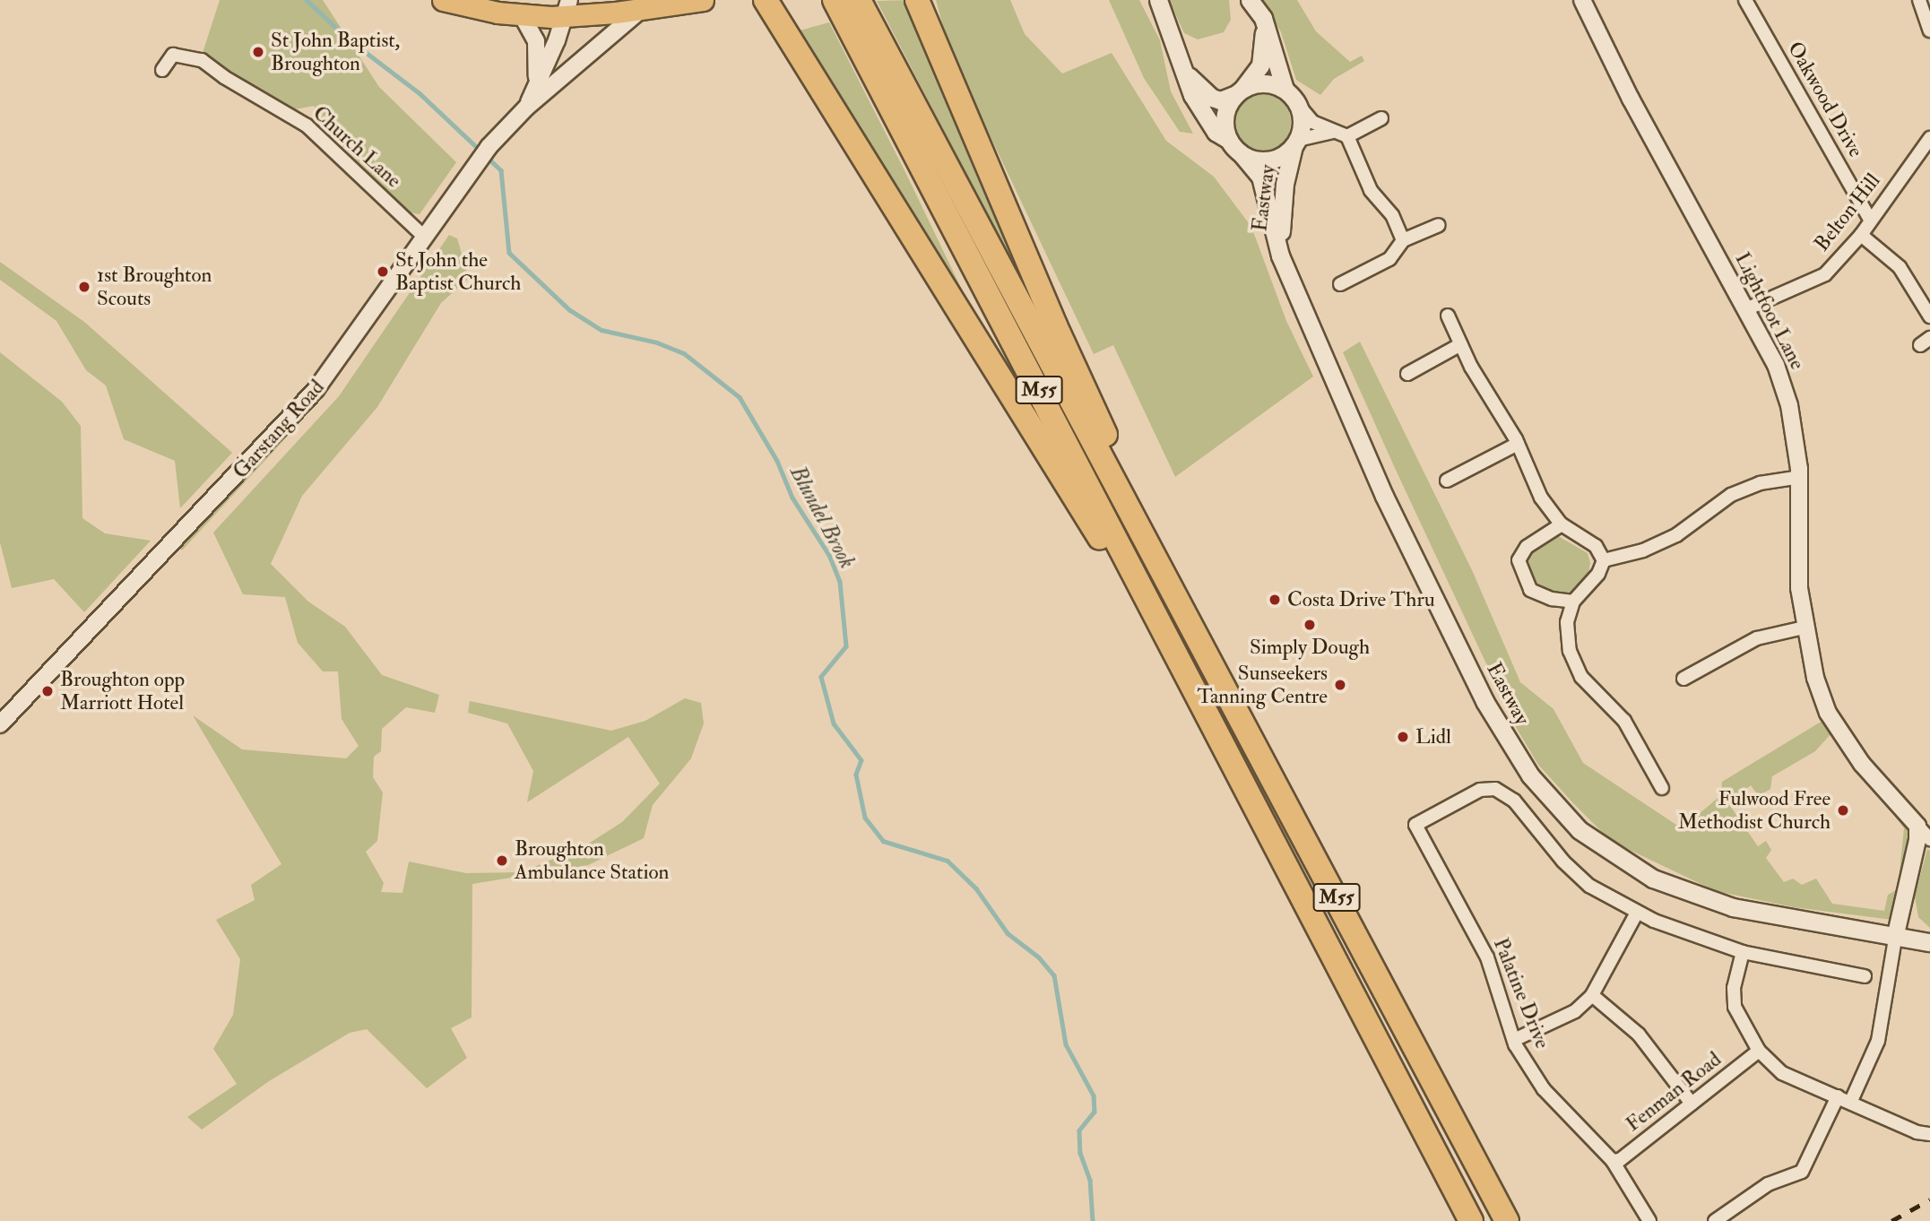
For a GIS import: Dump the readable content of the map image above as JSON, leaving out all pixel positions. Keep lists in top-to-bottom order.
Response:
{
  "streets": {
    "highway": ["M55"],
    "main road": ["Eastway"],
    "street": [
      "Oakwood Drive",
      "Church Lane",
      "Belton Hill",
      "Lightfoot Lane",
      "Garstang Road",
      "Palatine Drive",
      "Fenman Road"
    ]
  },
  "crossings": [
    ["Oakwood Drive", "Belton Hill"],
    ["Church Lane", "Garstang Road"],
    ["Belton Hill", "Lightfoot Lane"],
    ["Palatine Drive", "Fenman Road"]
  ],
  "water": ["Blundel Brook"],
  "places": [
    "St John Baptist, Broughton",
    "St John the Baptist Church",
    "1st Broughton Scouts",
    "Costa Drive Thru",
    "Simply Dough",
    "Sunseekers Tanning Centre",
    "Broughton opp Marriott Hotel",
    "Lidl",
    "Fulwood Free Methodist Church",
    "Broughton Ambulance Station"
  ]
}
